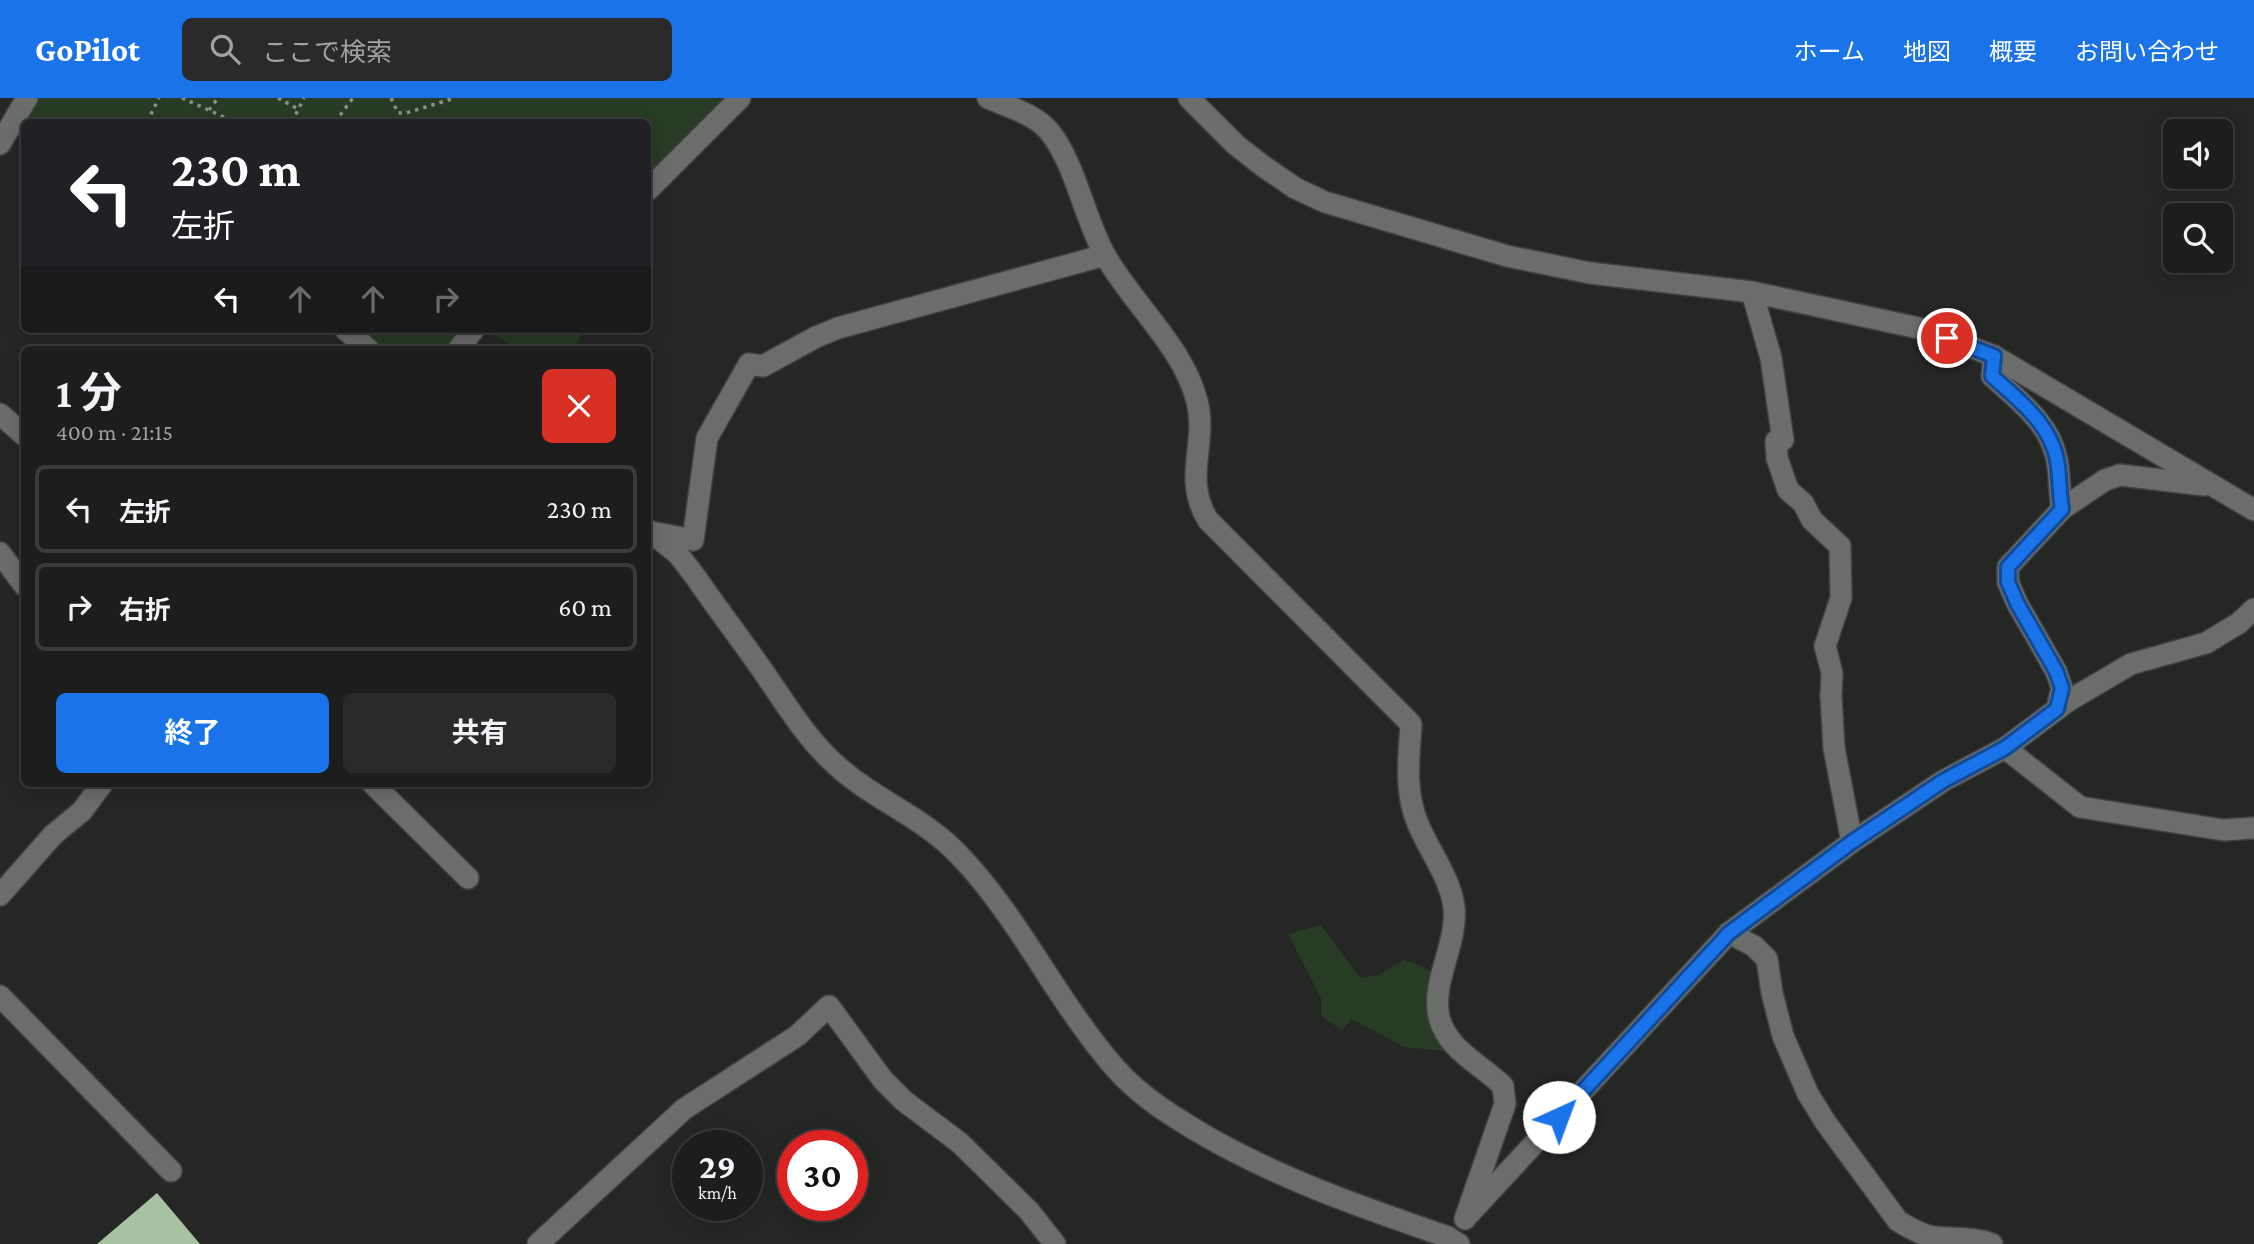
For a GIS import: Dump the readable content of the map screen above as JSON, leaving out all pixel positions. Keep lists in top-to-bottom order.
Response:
{
  "page": {
    "header": "GoPilot",
    "search": "ここで検索",
    "nav": [
      "ホーム",
      "地図",
      "概要",
      "お問い合わせ"
    ],
    "turn": ["230 m", "左折"],
    "heading": ["1 分", "400 m · 21:15"],
    "list": [
      {
        "name": "左折",
        "value": "230 m"
      },
      {
        "name": "右折",
        "value": "60 m"
      }
    ],
    "buttons": ["終了", "共有"],
    "speed": "29 km/h",
    "limit": "30"
  }
}
